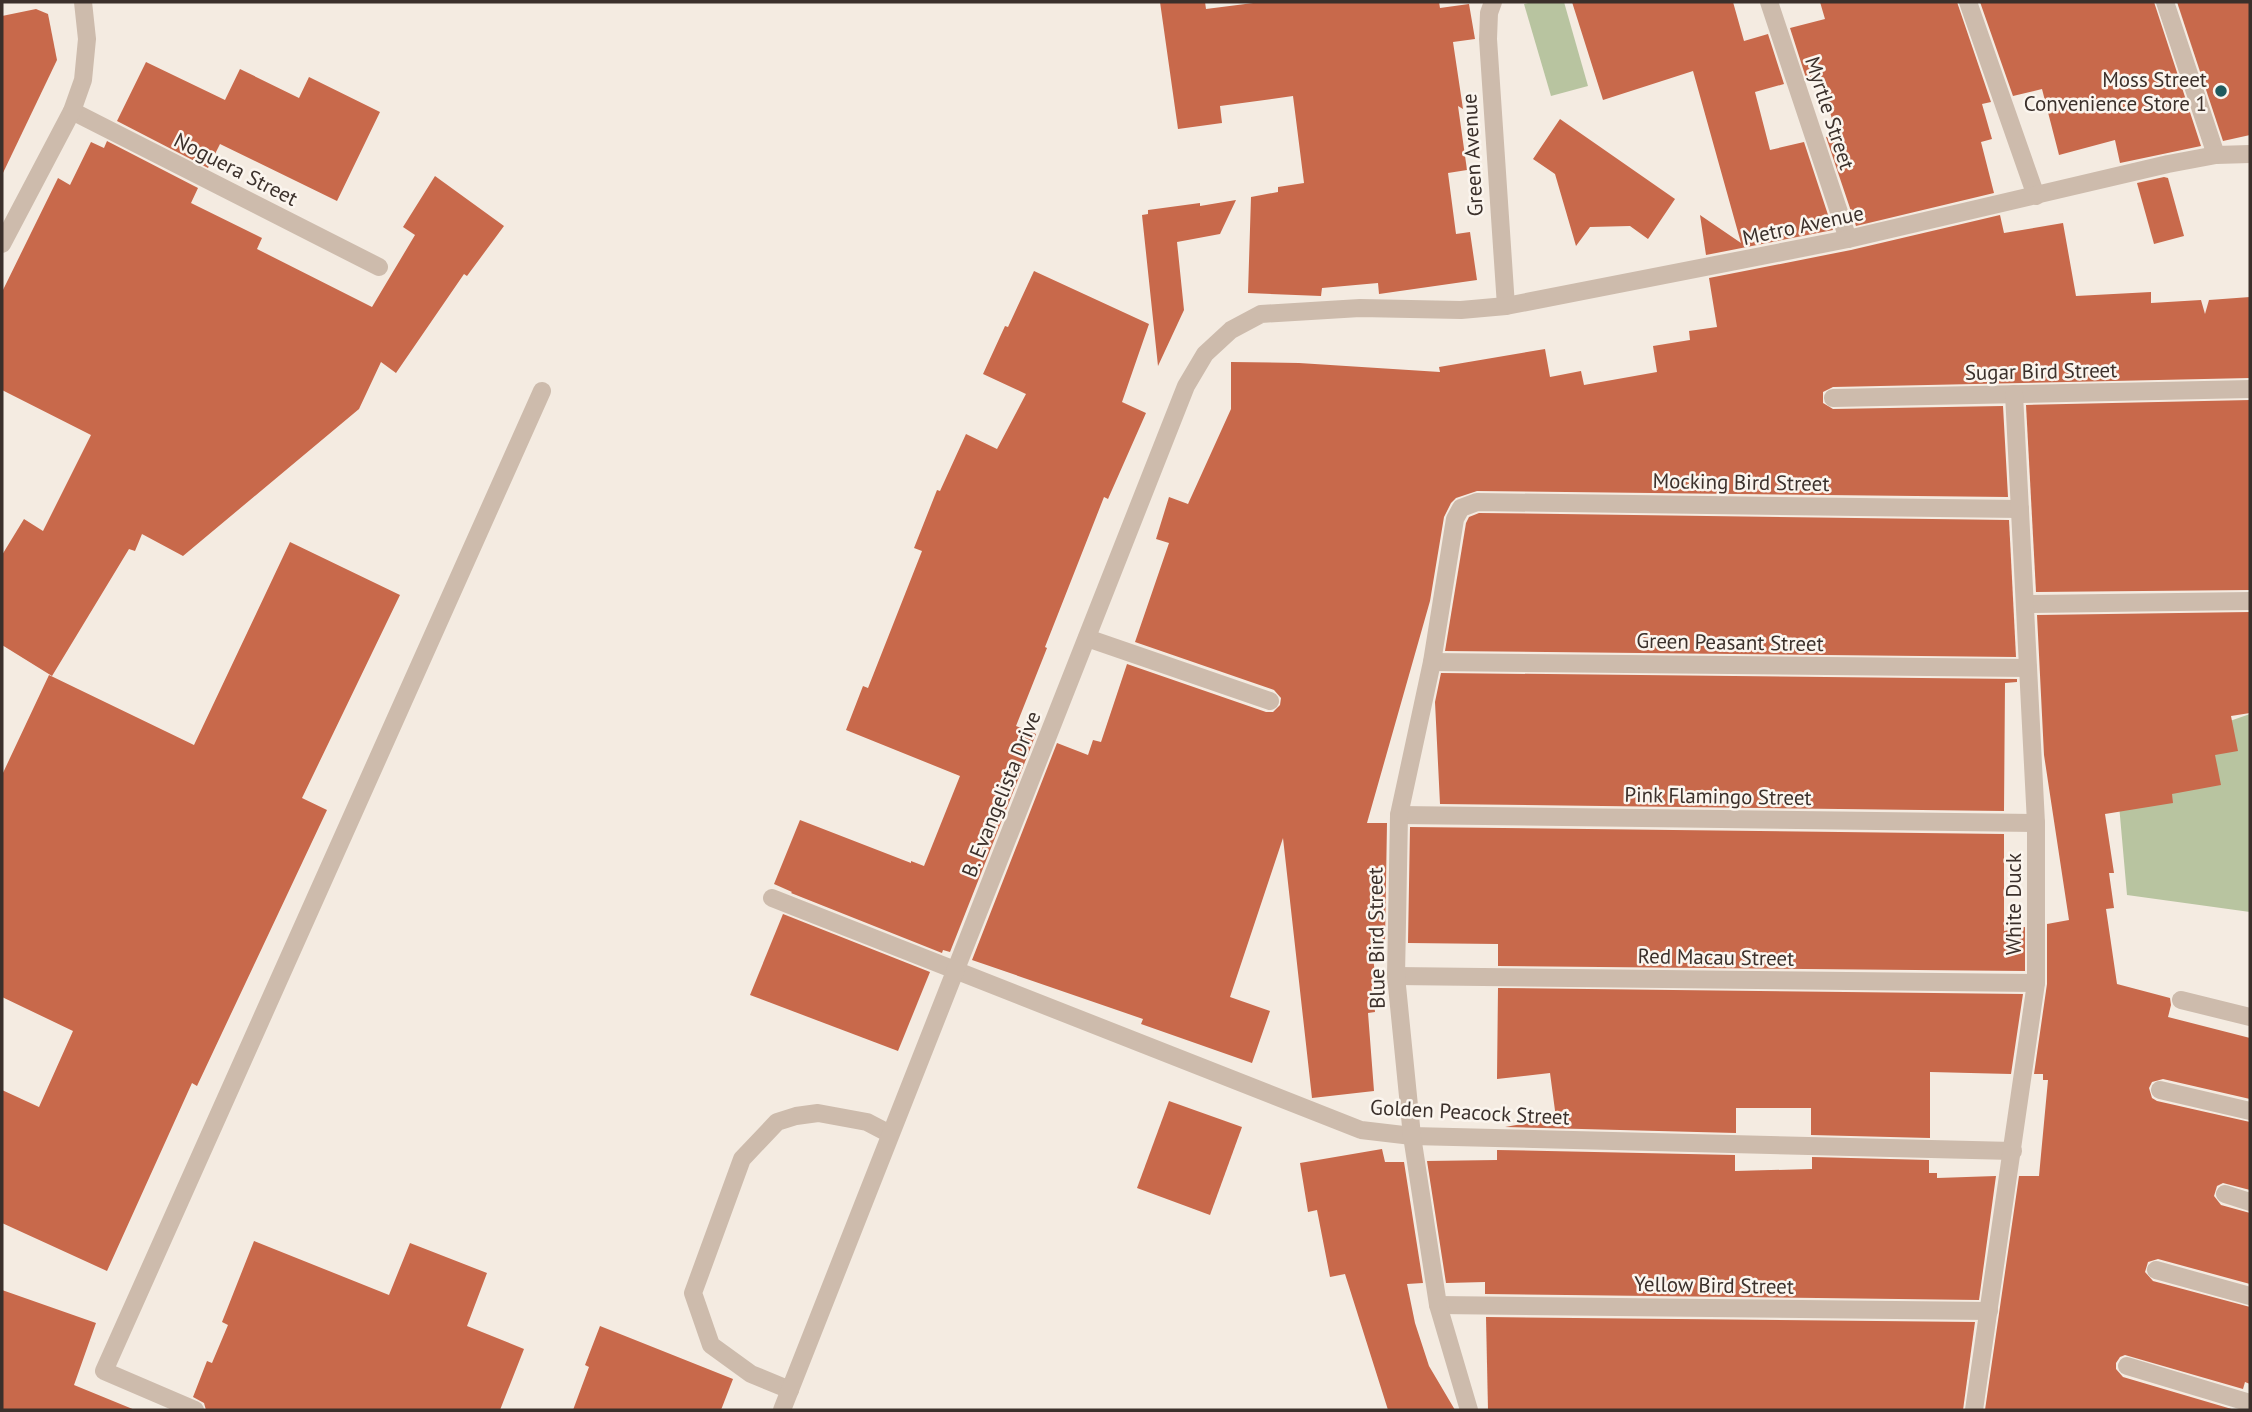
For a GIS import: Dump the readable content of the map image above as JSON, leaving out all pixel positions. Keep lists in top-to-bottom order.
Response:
{
  "streets": {
    "street": [
      "Myrtle Street",
      "Green Avenue",
      "Noguera Street",
      "Metro Avenue",
      "Sugar Bird Street",
      "Mocking Bird Street",
      "Green Peasant Street",
      "B. Evangelista Drive",
      "Pink Flamingo Street",
      "White Duck",
      "Blue Bird Street",
      "Red Macau Street",
      "Golden Peacock Street",
      "Yellow Bird Street"
    ]
  },
  "crossings": [
    ["Myrtle Street", "Metro Avenue"],
    ["Green Avenue", "Metro Avenue"],
    ["Metro Avenue", "B. Evangelista Drive"],
    ["Sugar Bird Street", "White Duck"],
    ["Mocking Bird Street", "White Duck"],
    ["Mocking Bird Street", "Blue Bird Street"],
    ["Green Peasant Street", "White Duck"],
    ["Green Peasant Street", "Blue Bird Street"],
    ["B. Evangelista Drive", "Golden Peacock Street"],
    ["Pink Flamingo Street", "White Duck"],
    ["Pink Flamingo Street", "Blue Bird Street"],
    ["White Duck", "Red Macau Street"],
    ["White Duck", "Golden Peacock Street"],
    ["White Duck", "Yellow Bird Street"],
    ["Blue Bird Street", "Red Macau Street"],
    ["Blue Bird Street", "Golden Peacock Street"],
    ["Blue Bird Street", "Yellow Bird Street"]
  ],
  "places": ["Moss Street Convenience Store 1"]
}
